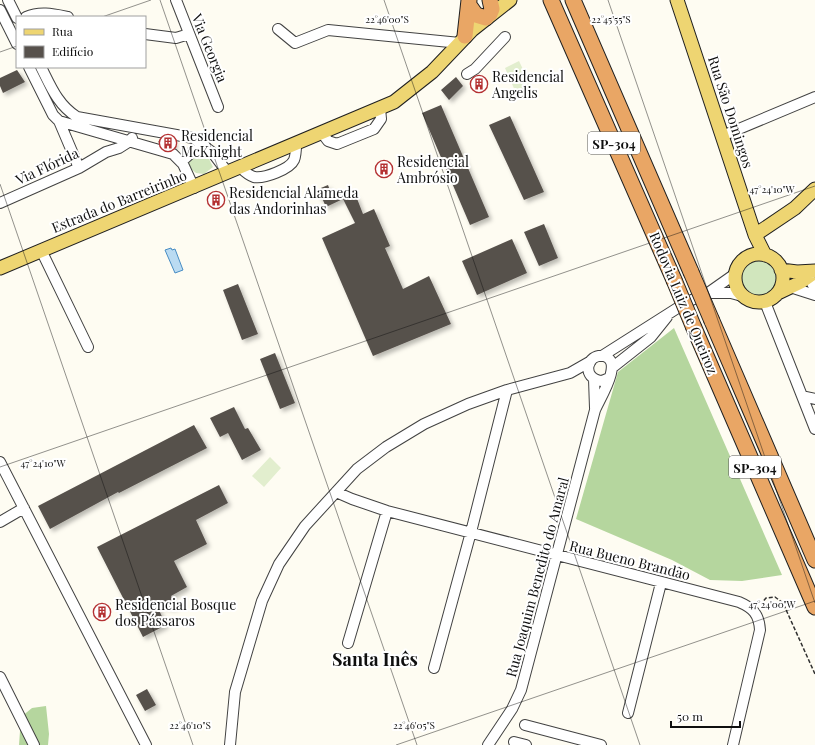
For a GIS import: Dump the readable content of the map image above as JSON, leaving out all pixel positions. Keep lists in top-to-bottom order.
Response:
{
  "streets": {
    "highway": ["SP-304", "Rodovia Luiz de Queiroz"],
    "main road": ["Rua São Domingos", "Estrada do Barreirinho"],
    "street": [
      "Via Georgia",
      "Via Flórida",
      "Rua Bueno Brandão",
      "Rua Joaquim Benedito do Amaral"
    ]
  },
  "crossings": [
    ["Rua Bueno Brandão", "Rua Joaquim Benedito do Amaral"]
  ],
  "districts": ["Santa Inês"],
  "places": {
    "building": [
      "Residencial Angelis",
      "Residencial McKnight",
      "Residencial Ambrósio",
      "Residencial Alameda das Andorinhas",
      "Residencial Bosque dos Pássaros"
    ]
  },
  "legend": ["Rua", "Edifício"],
  "scale_bar": "50 m",
  "coordinates": [
    "22°46'00\"S",
    "22°45'55\"S",
    "47°24'10\"W",
    "47°24'00\"W",
    "22°46'10\"S",
    "22°46'05\"S"
  ]
}
